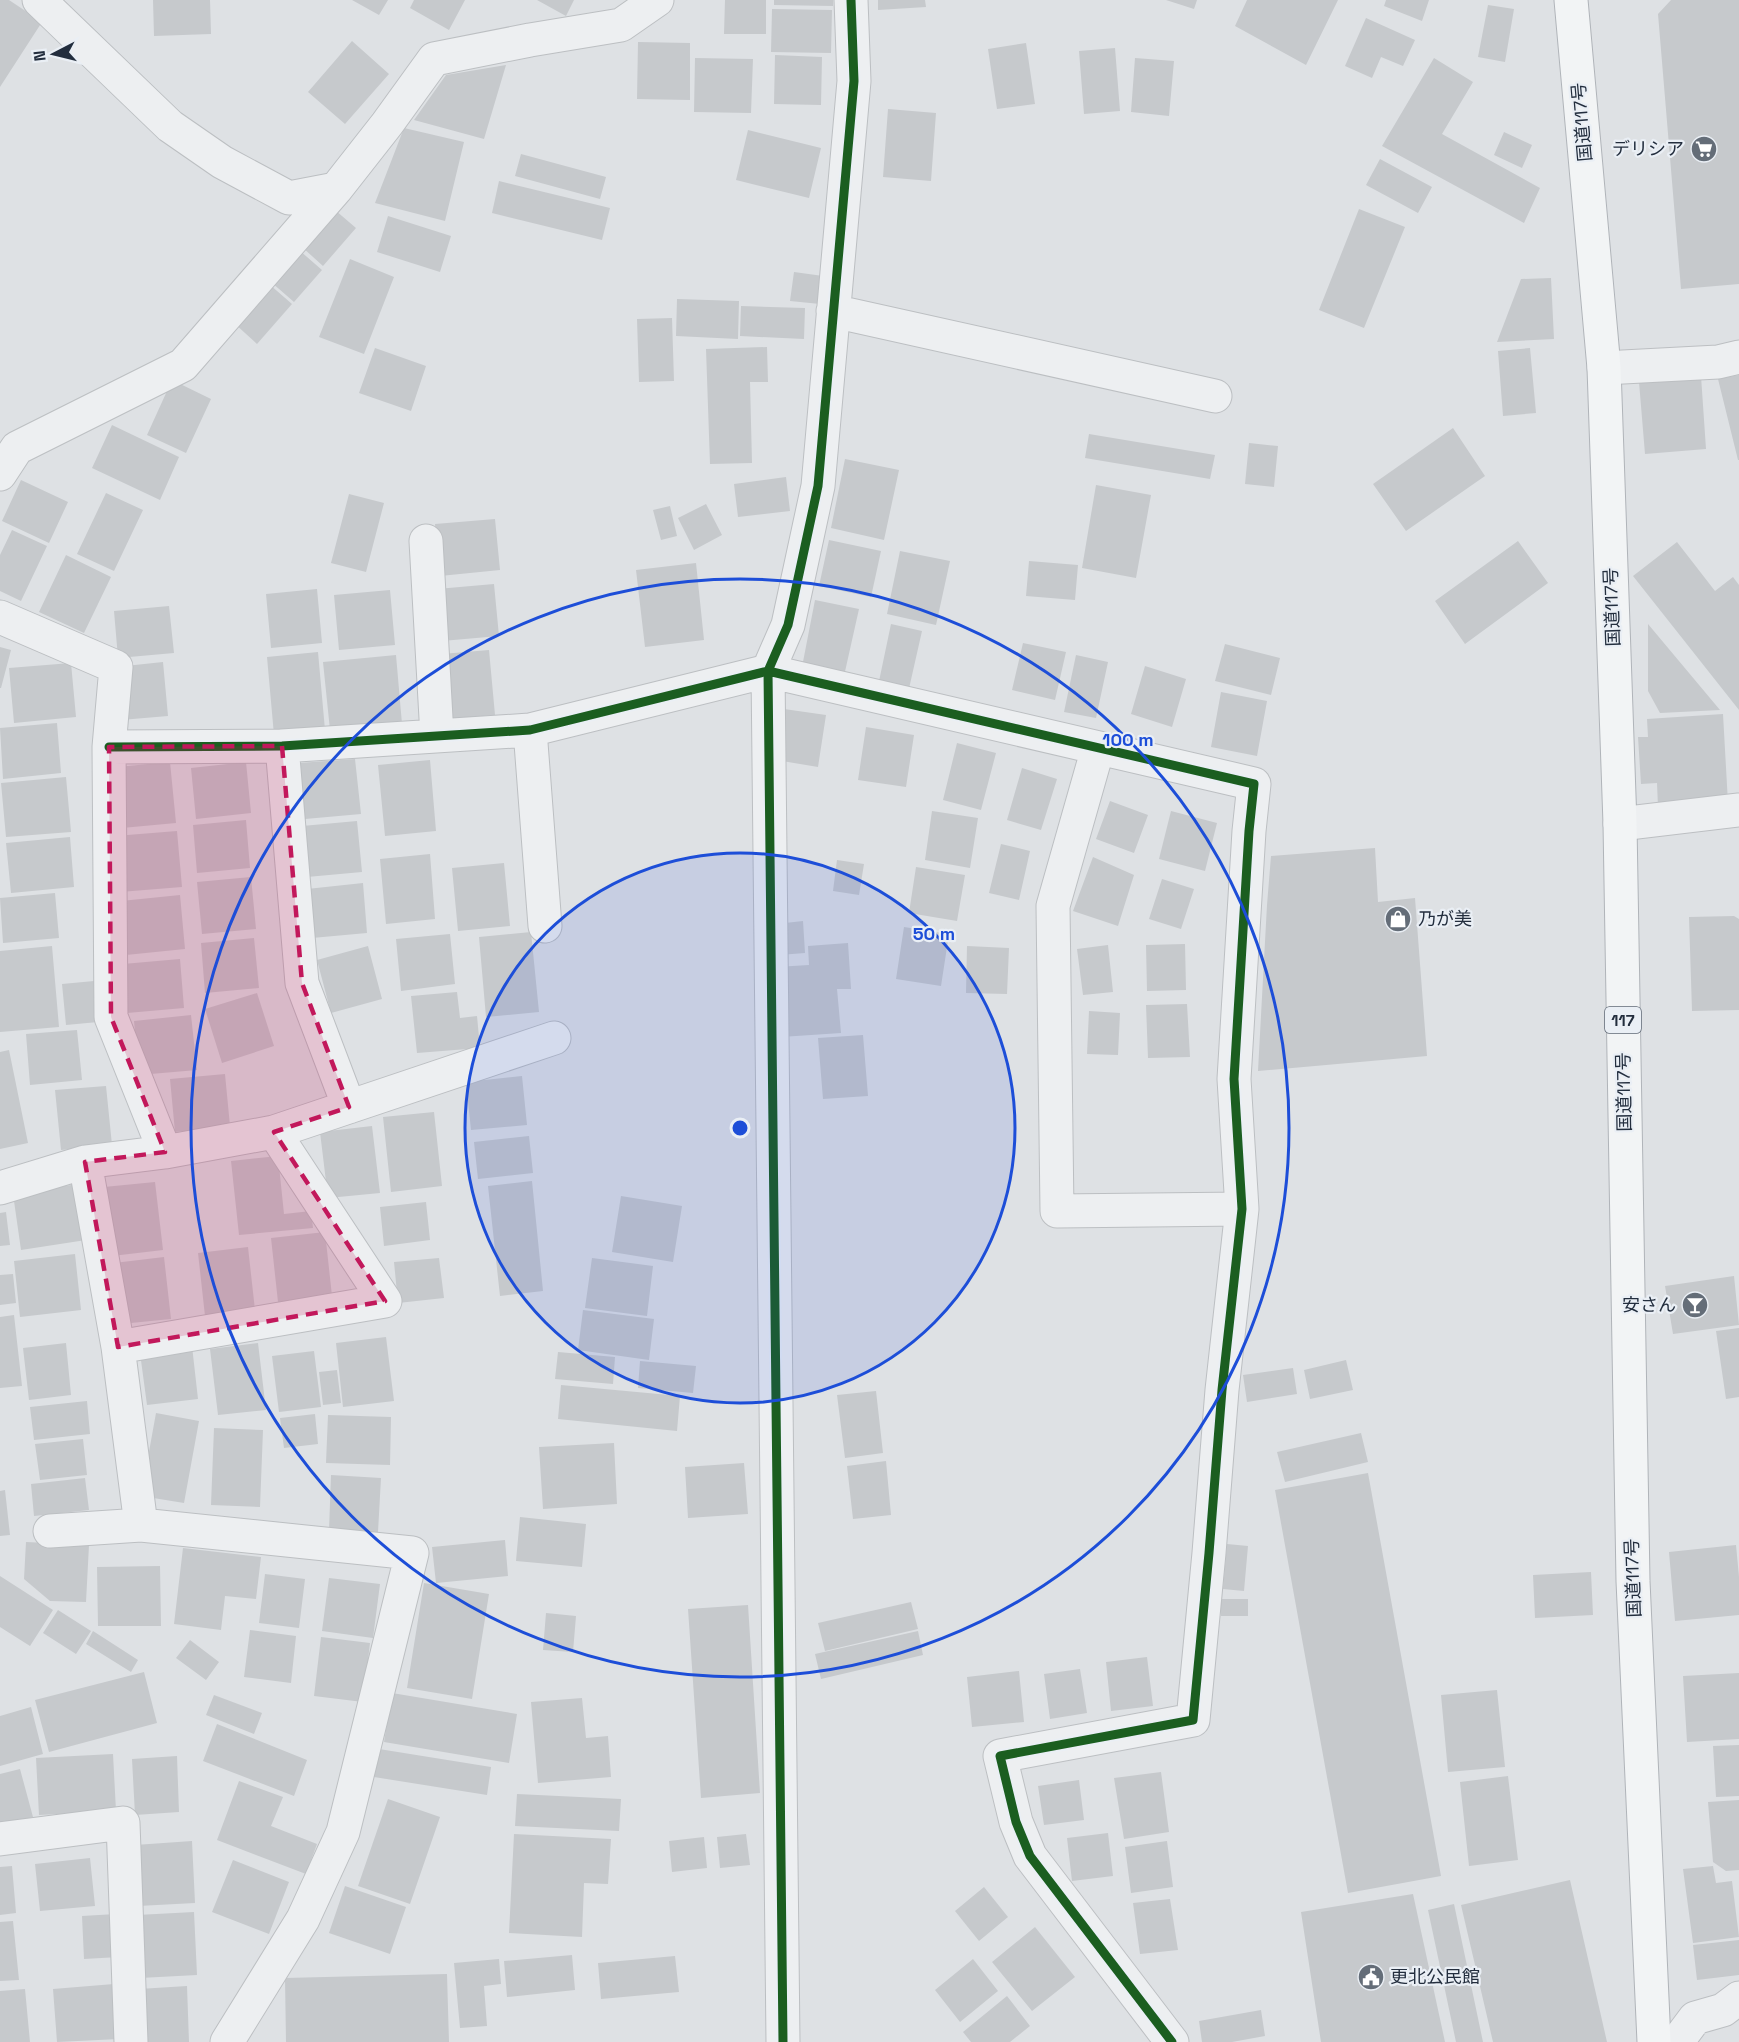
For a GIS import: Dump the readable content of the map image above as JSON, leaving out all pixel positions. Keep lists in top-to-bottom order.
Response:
{
  "streets": {
    "highway": ["国道117号", "117"]
  },
  "places": {
    "supermarket": ["デリシア"],
    "shop": ["乃が美"],
    "bar": ["安さん"],
    "public building": ["更北公民館"]
  },
  "north": "left",
  "rings": ["100 m", "50 m"]
}
